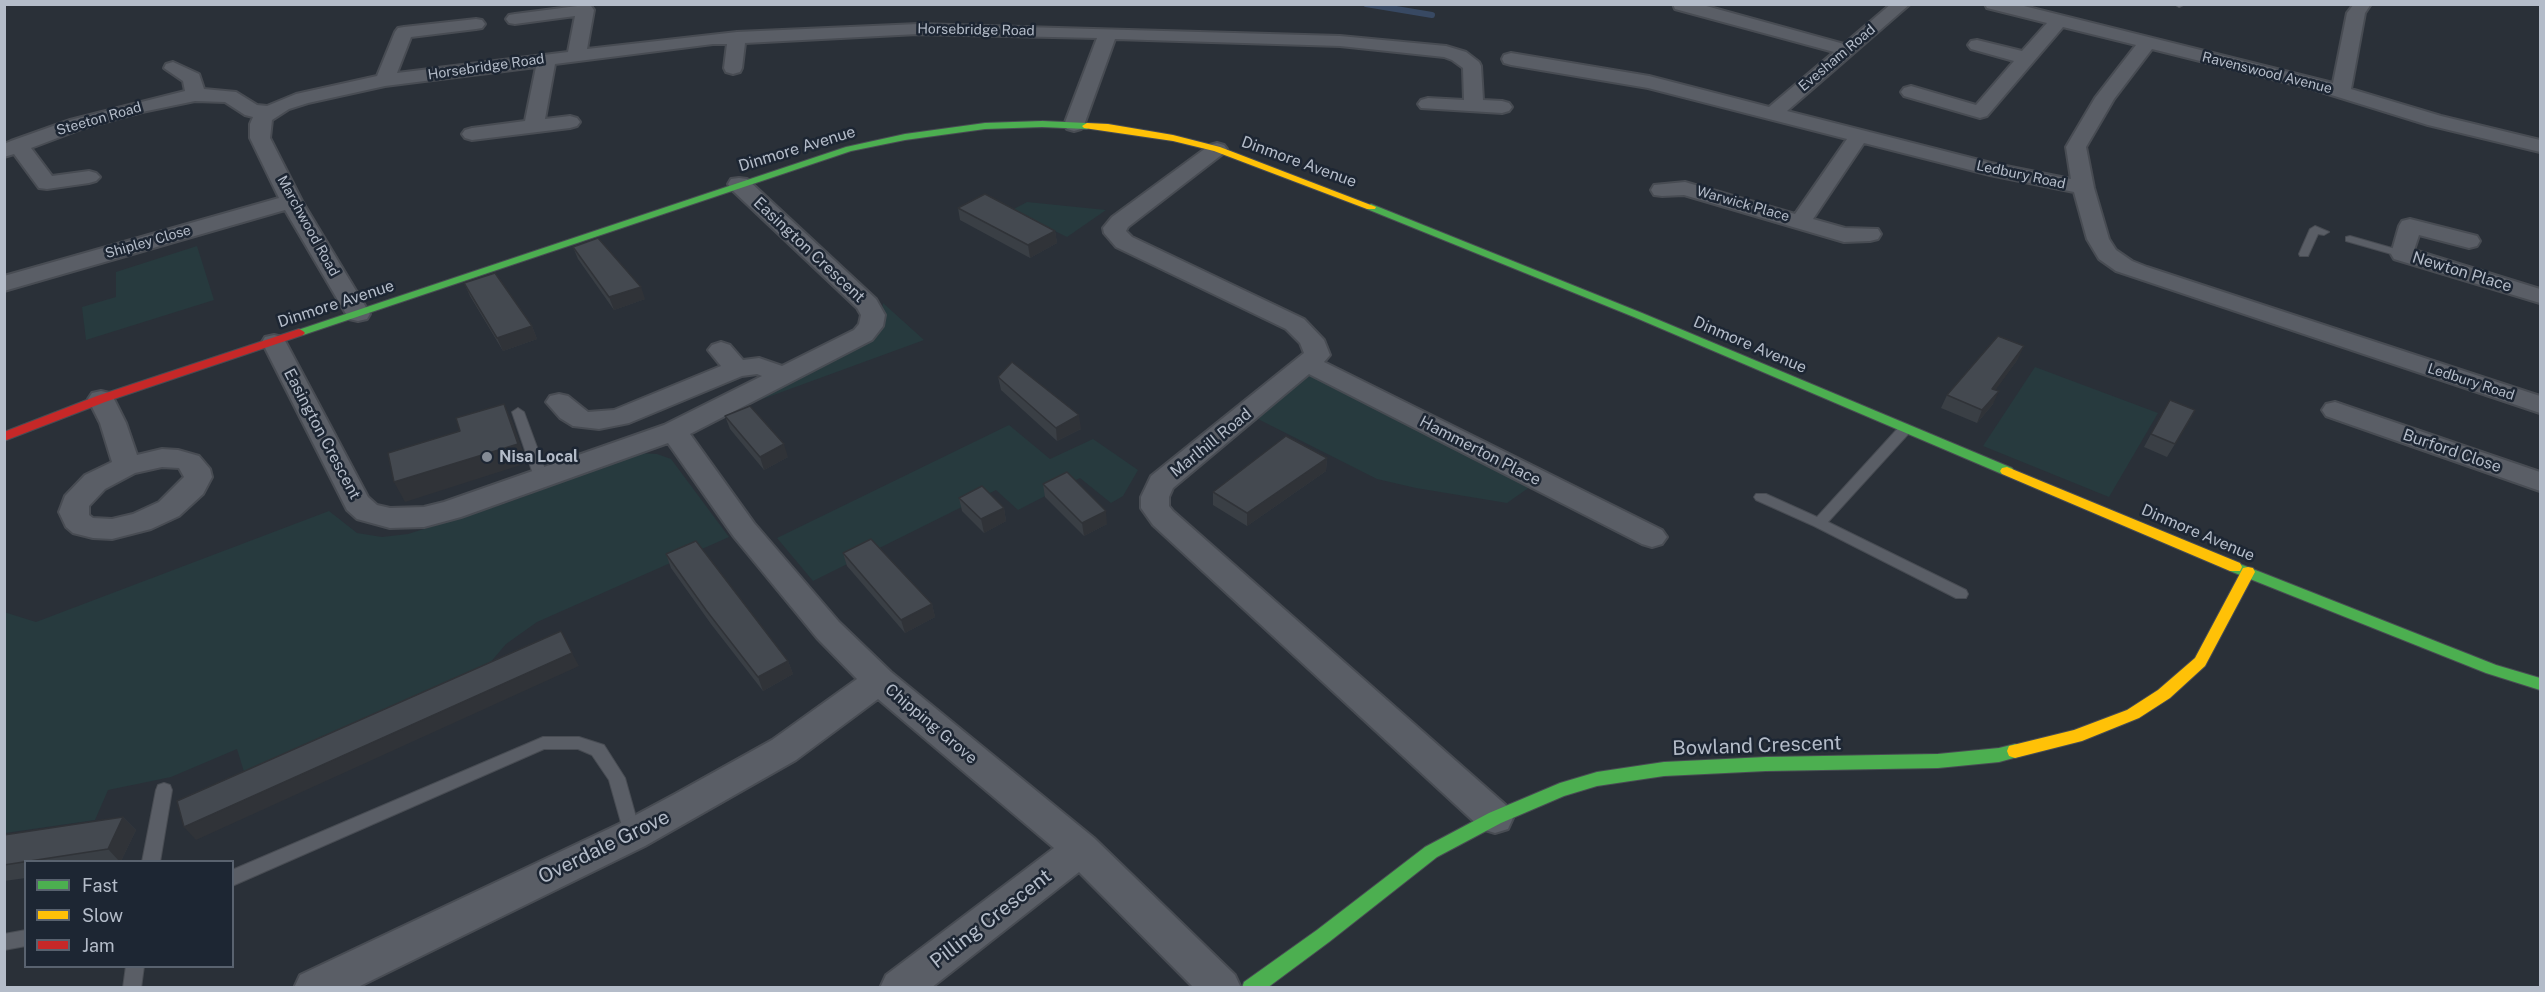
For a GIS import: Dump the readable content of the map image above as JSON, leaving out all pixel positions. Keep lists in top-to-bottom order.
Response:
{
  "streets": {
    "street": [
      "Horsebridge Road",
      "Evesham Road",
      "Ravenswood Avenue",
      "Steeton Road",
      "Dinmore Avenue",
      "Ledbury Road",
      "Warwick Place",
      "Marchwood Road",
      "Shipley Close",
      "Easington Crescent",
      "Newton Place",
      "Marlhill Road",
      "Hammerton Place",
      "Burford Close",
      "Chipping Grove",
      "Bowland Crescent",
      "Overdale Grove",
      "Pilling Crescent"
    ]
  },
  "crossings": [
    ["Horsebridge Road", "Steeton Road"],
    ["Horsebridge Road", "Marchwood Road"],
    ["Evesham Road", "Ledbury Road"],
    ["Steeton Road", "Marchwood Road"],
    ["Dinmore Avenue", "Marchwood Road"],
    ["Dinmore Avenue", "Easington Crescent"],
    ["Dinmore Avenue", "Bowland Crescent"],
    ["Ledbury Road", "Warwick Place"],
    ["Marchwood Road", "Shipley Close"],
    ["Easington Crescent", "Chipping Grove"],
    ["Marlhill Road", "Hammerton Place"],
    ["Marlhill Road", "Bowland Crescent"],
    ["Chipping Grove", "Overdale Grove"],
    ["Chipping Grove", "Pilling Crescent"]
  ],
  "places": ["Nisa Local"],
  "legend": ["Fast", "Slow", "Jam"]
}
